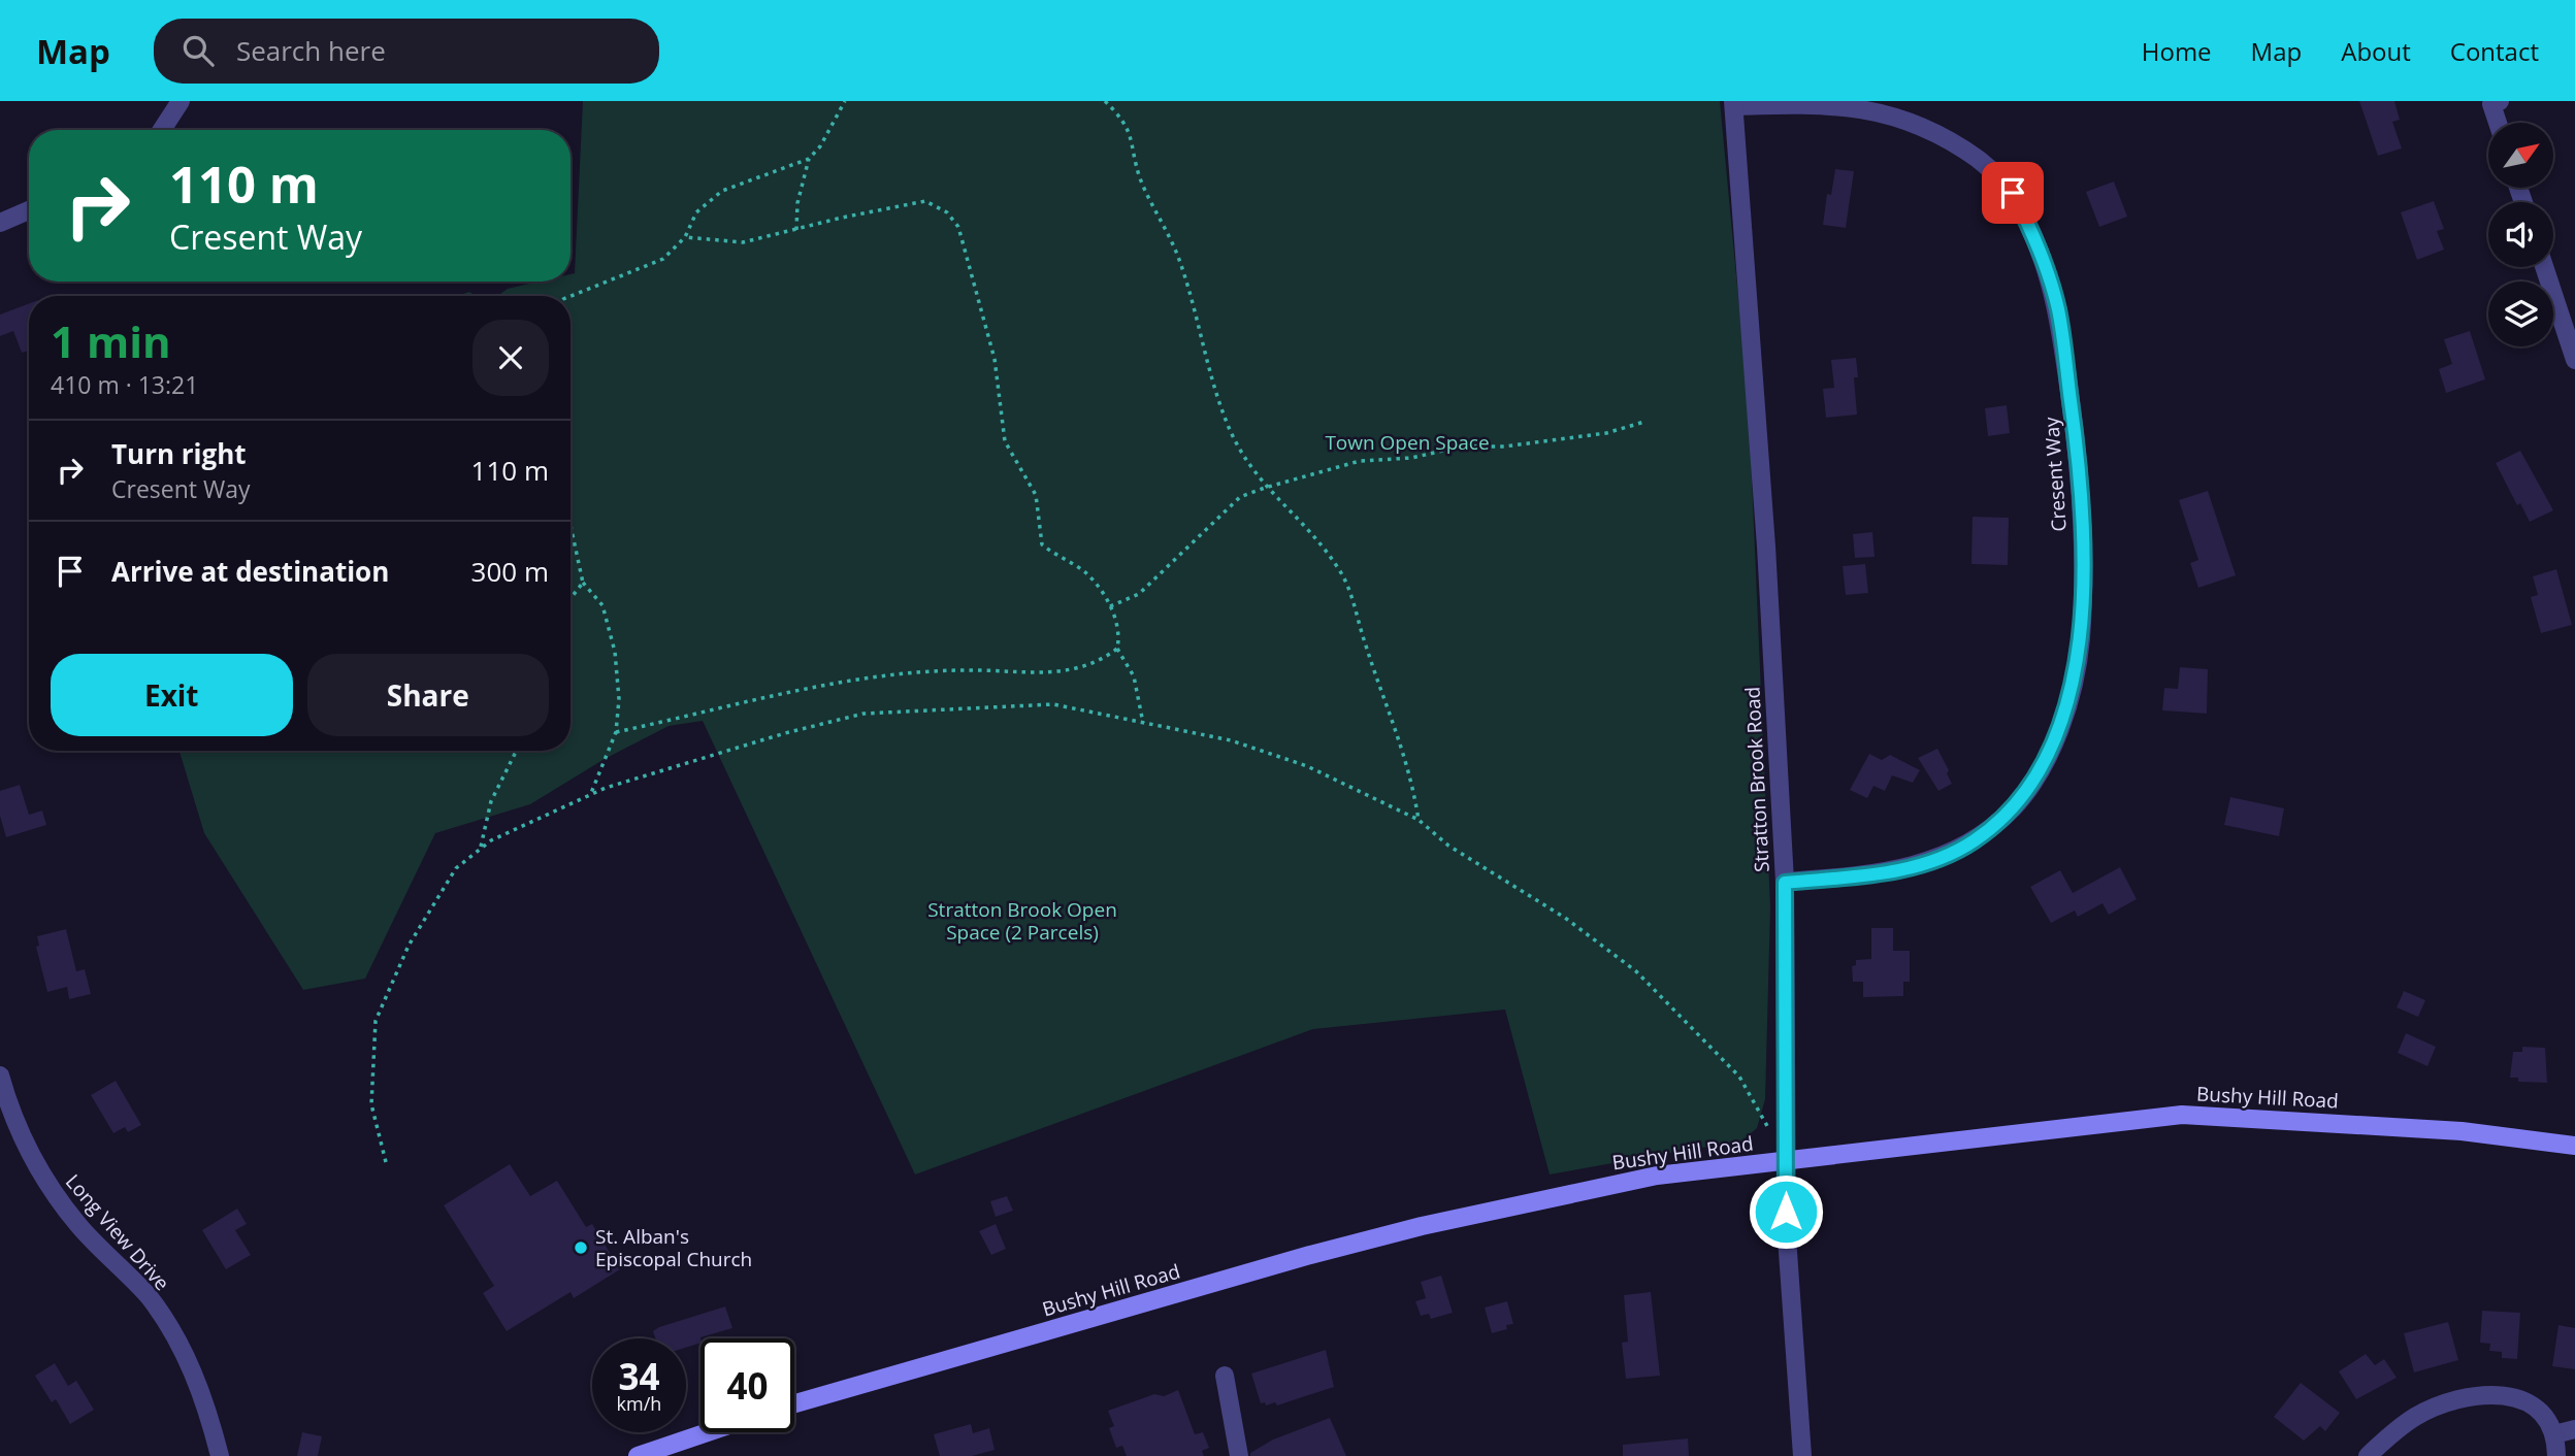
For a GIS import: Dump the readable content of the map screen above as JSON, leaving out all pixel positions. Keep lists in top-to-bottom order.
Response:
{
  "streets": {
    "main road": ["Bushy Hill Road"],
    "street": ["Cresent Way", "Stratton Brook Road", "Long View Drive"]
  },
  "crossings": [
    ["Cresent Way", "Stratton Brook Road"],
    ["Stratton Brook Road", "Bushy Hill Road"]
  ],
  "parks": ["Town Open Space", "Stratton Brook Open Space (2 Parcels)"],
  "places": ["St. Alban's Episcopal Church"],
  "north": "top right",
  "page": {
    "header": "Map",
    "search": "Search here",
    "nav": [
      "Home",
      "Map",
      "About",
      "Contact"
    ],
    "turn": ["110 m", "Cresent Way"],
    "heading": ["1 min", "410 m · 13:21"],
    "list": [
      {
        "name": "Turn right",
        "note": "Cresent Way",
        "value": "110 m"
      },
      {
        "name": "Arrive at destination",
        "value": "300 m"
      }
    ],
    "buttons": ["Exit", "Share"],
    "speed": "34 km/h",
    "limit": "40"
  }
}
